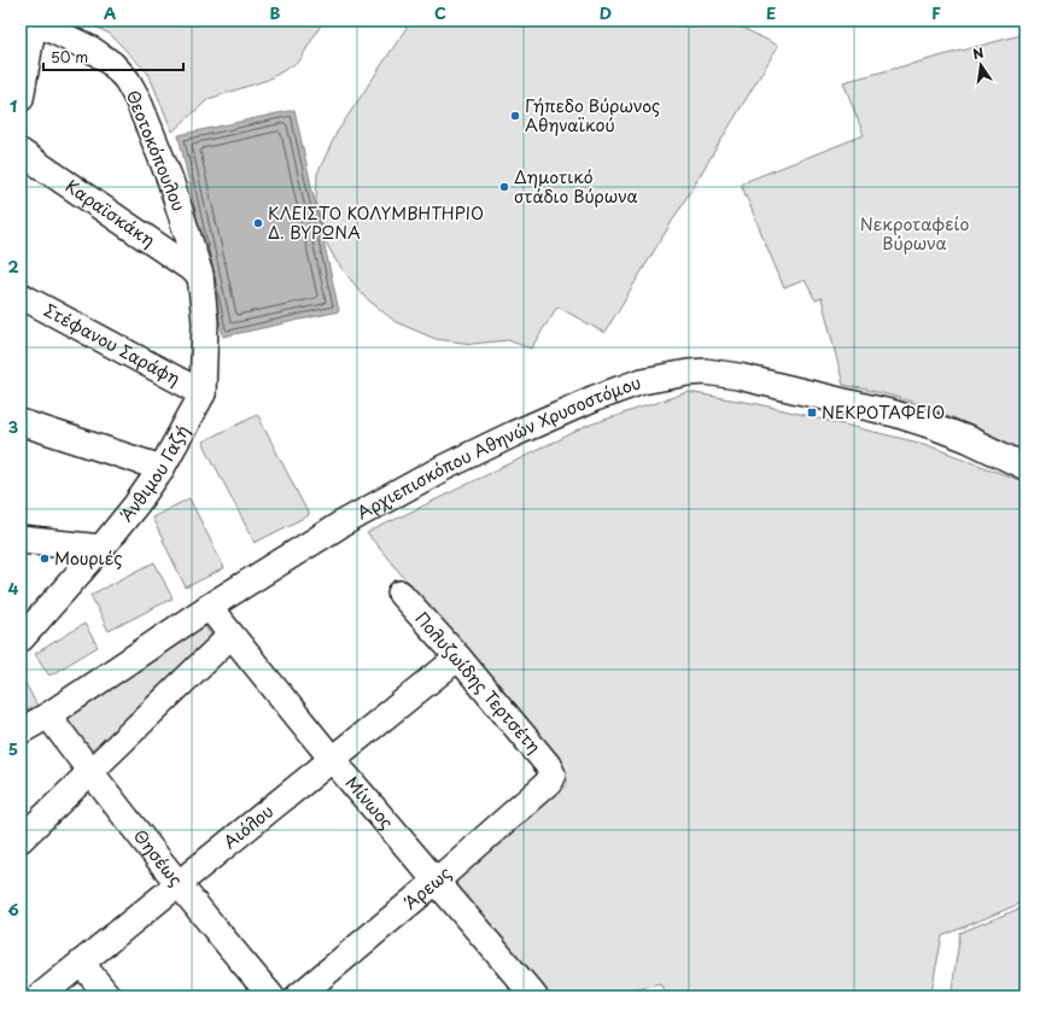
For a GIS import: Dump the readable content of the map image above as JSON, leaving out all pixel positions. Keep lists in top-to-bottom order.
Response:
{
  "streets": {
    "street": [
      "Θεοτοκόπουλου",
      "Καραϊσκάκη",
      "Στέφανου Σαράφη",
      "Αρχιεπισκόπου Αθηνών Χρυσοστόμου",
      "Άνθιμου Γαζή",
      "Πολυζωίδης Τερτσέτη",
      "Μίνωος",
      "Αιόλου",
      "Θησέως",
      "Άρεως"
    ]
  },
  "crossings": [
    ["Θεοτοκόπουλου", "Καραϊσκάκη"],
    ["Θεοτοκόπουλου", "Άνθιμου Γαζή"],
    ["Καραϊσκάκη", "Άνθιμου Γαζή"],
    ["Στέφανου Σαράφη", "Άνθιμου Γαζή"],
    ["Αρχιεπισκόπου Αθηνών Χρυσοστόμου", "Μίνωος"],
    ["Αρχιεπισκόπου Αθηνών Χρυσοστόμου", "Θησέως"],
    ["Πολυζωίδης Τερτσέτη", "Αιόλου"],
    ["Πολυζωίδης Τερτσέτη", "Άρεως"],
    ["Μίνωος", "Αιόλου"],
    ["Μίνωος", "Άρεως"],
    ["Αιόλου", "Θησέως"]
  ],
  "parks": ["Νεκροταφείο Βύρωνα"],
  "places": {
    "other": [
      "Γήπεδο Βύρωνος Αθηναϊκού",
      "Δημοτικό στάδιο Βύρωνα",
      "ΚΛΕΙΣΤΟ ΚΟΛΥΜΒΗΤΗΡΙΟ Δ. ΒΥΡΩΝΑ",
      "Μουριές"
    ],
    "transit": ["ΝΕΚΡΟΤΑΦΕΙΟ"]
  },
  "scale_bar": "50 m",
  "north": "top",
  "grid": {
    "columns": [
      "A",
      "B",
      "C",
      "D",
      "E",
      "F"
    ],
    "rows": [
      "1",
      "2",
      "3",
      "4",
      "5",
      "6"
    ]
  }
}
